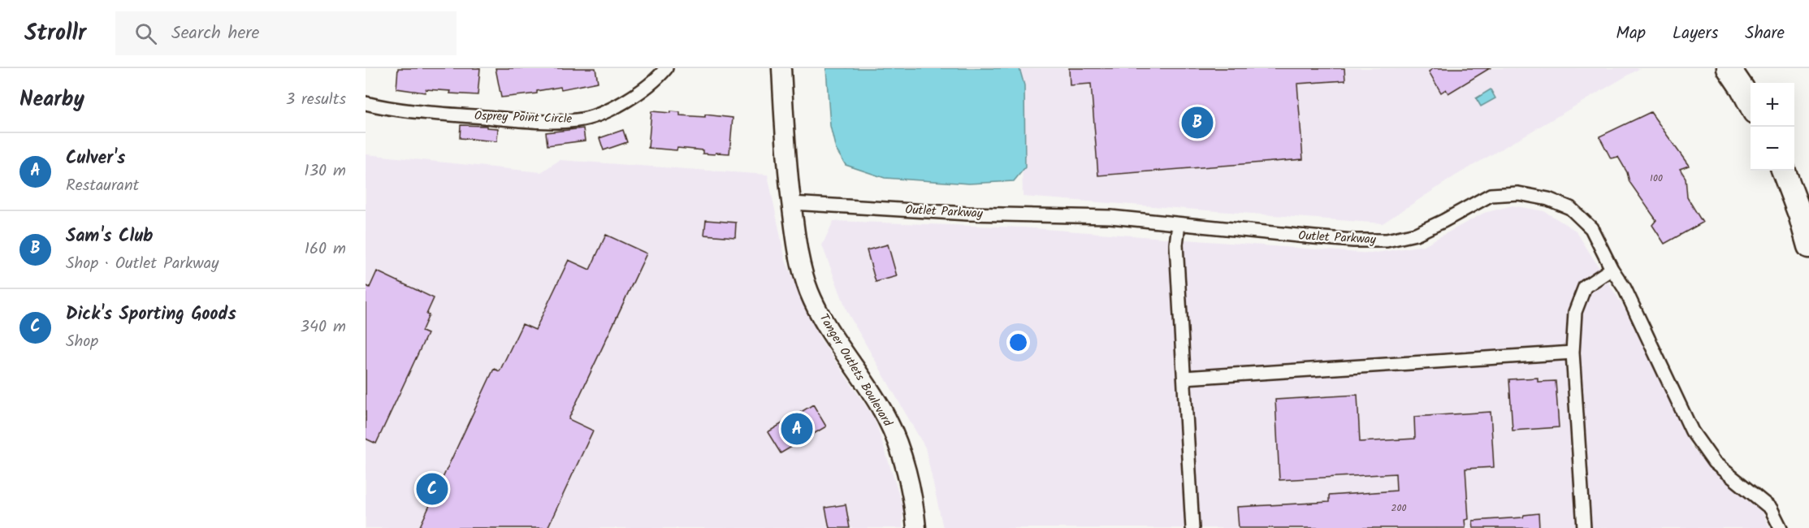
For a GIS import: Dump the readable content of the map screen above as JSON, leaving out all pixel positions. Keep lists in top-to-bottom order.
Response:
{
  "streets": {
    "street": ["Osprey Point Circle", "Outlet Parkway", "Tanger Outlets Boulevard"]
  },
  "crossings": [
    ["Outlet Parkway", "Tanger Outlets Boulevard"]
  ],
  "house_numbers": ["100", "200"],
  "page": {
    "header": "Strollr",
    "search": "Search here",
    "nav": ["Map", "Layers", "Share"],
    "heading": ["Nearby", "3 results"],
    "map_buttons": ["+", "−"],
    "pins": ["B", "A", "C"],
    "list": [
      {
        "mark": "A",
        "name": "Culver's",
        "note": "Restaurant",
        "value": "130 m"
      },
      {
        "mark": "B",
        "name": "Sam's Club",
        "note": "Shop · Outlet Parkway",
        "value": "160 m"
      },
      {
        "mark": "C",
        "name": "Dick's Sporting Goods",
        "note": "Shop",
        "value": "340 m"
      }
    ]
  }
}
